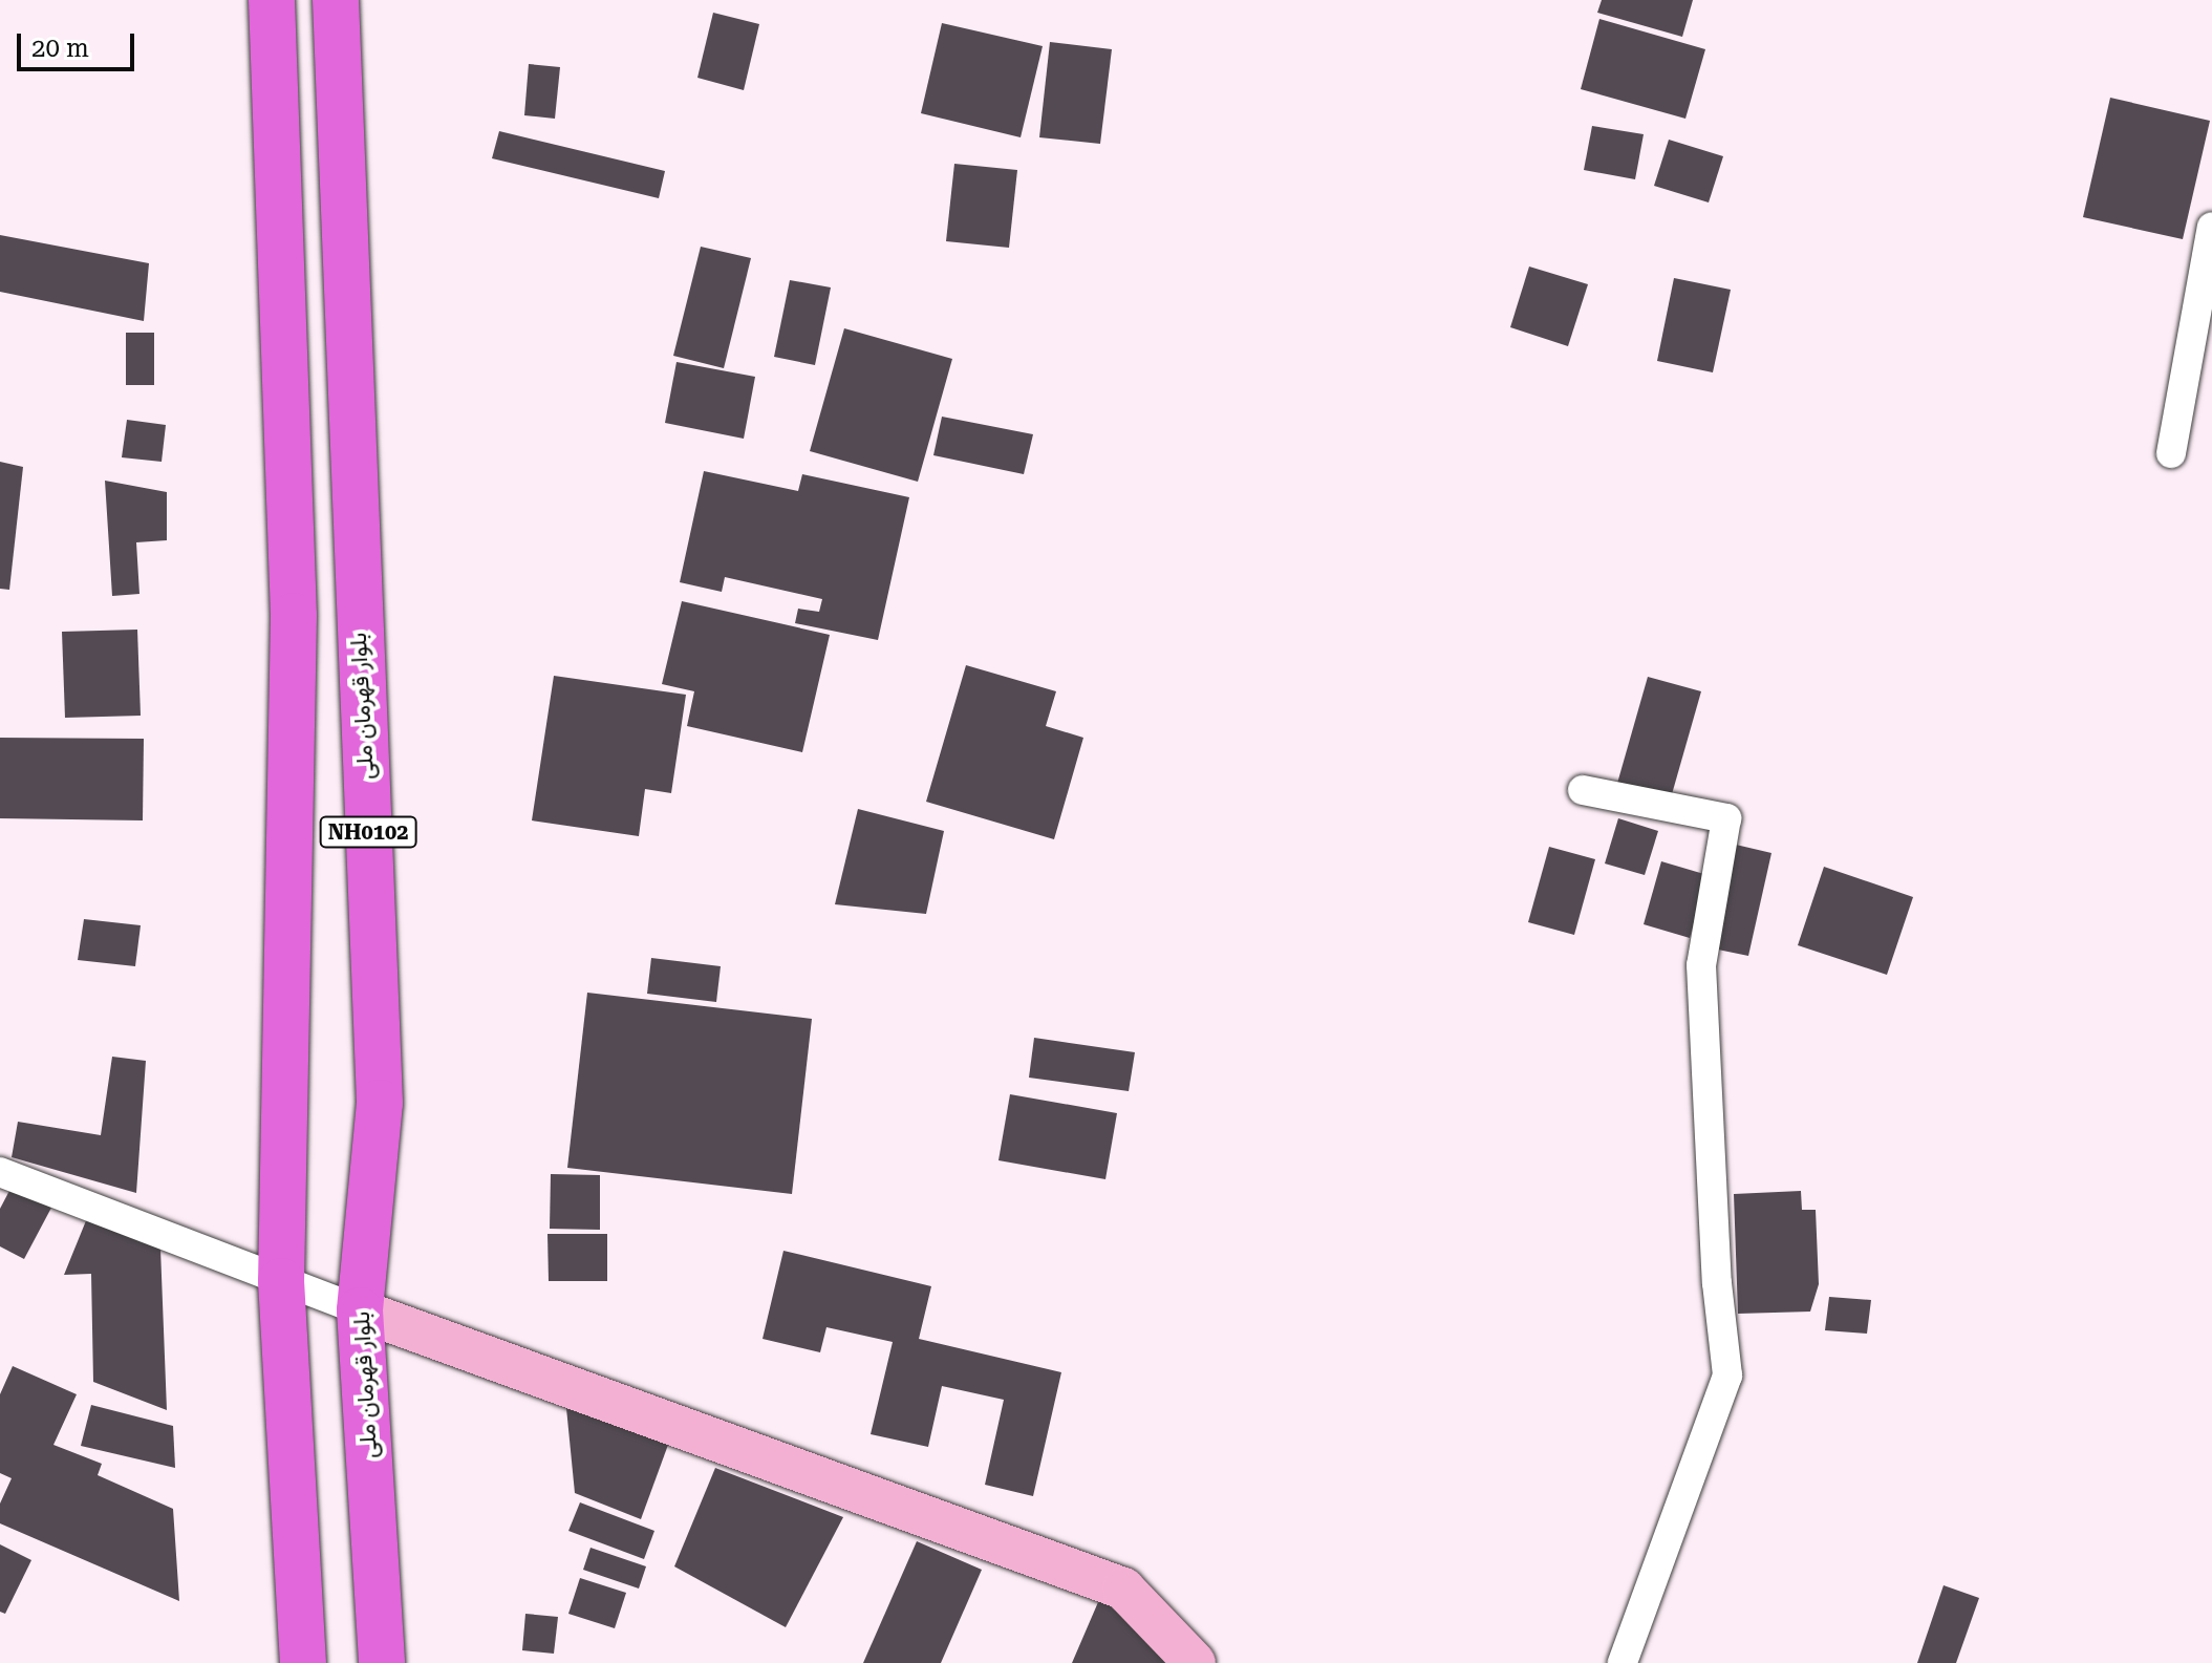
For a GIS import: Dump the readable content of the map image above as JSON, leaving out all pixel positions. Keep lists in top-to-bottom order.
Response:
{
  "streets": {
    "highway": ["بلوار قهرمان ملی", "NH0102"]
  },
  "scale_bar": "20 m"
}
